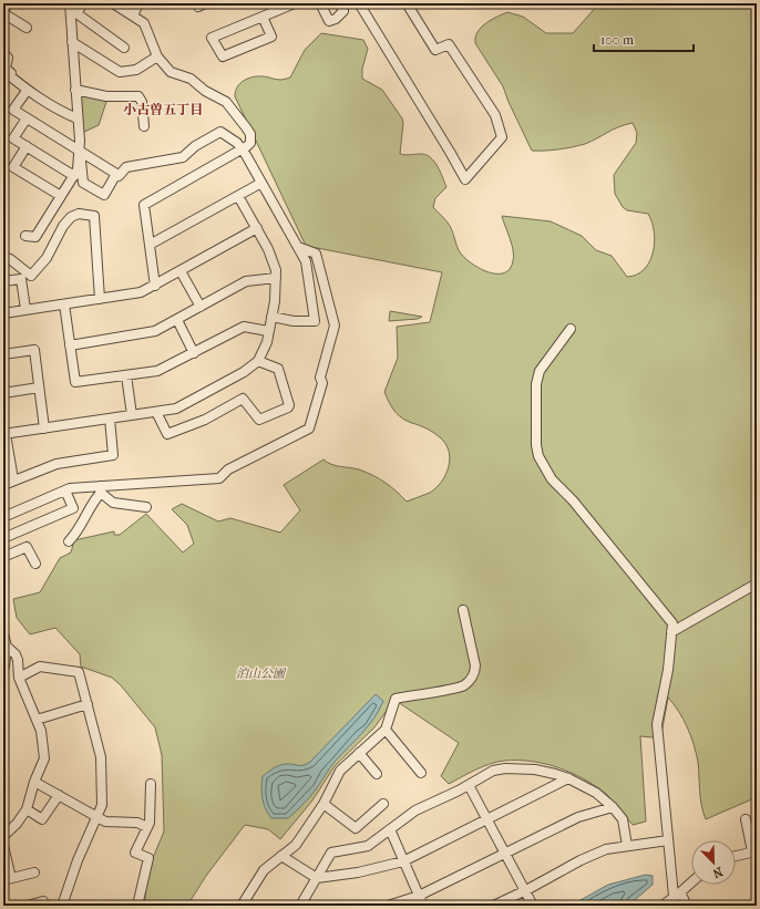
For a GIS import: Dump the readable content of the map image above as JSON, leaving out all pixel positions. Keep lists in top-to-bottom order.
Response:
{
  "districts": ["小古曽五丁目"],
  "parks": ["泊山公園"],
  "scale_bar": "100 m",
  "north": "bottom right"
}
